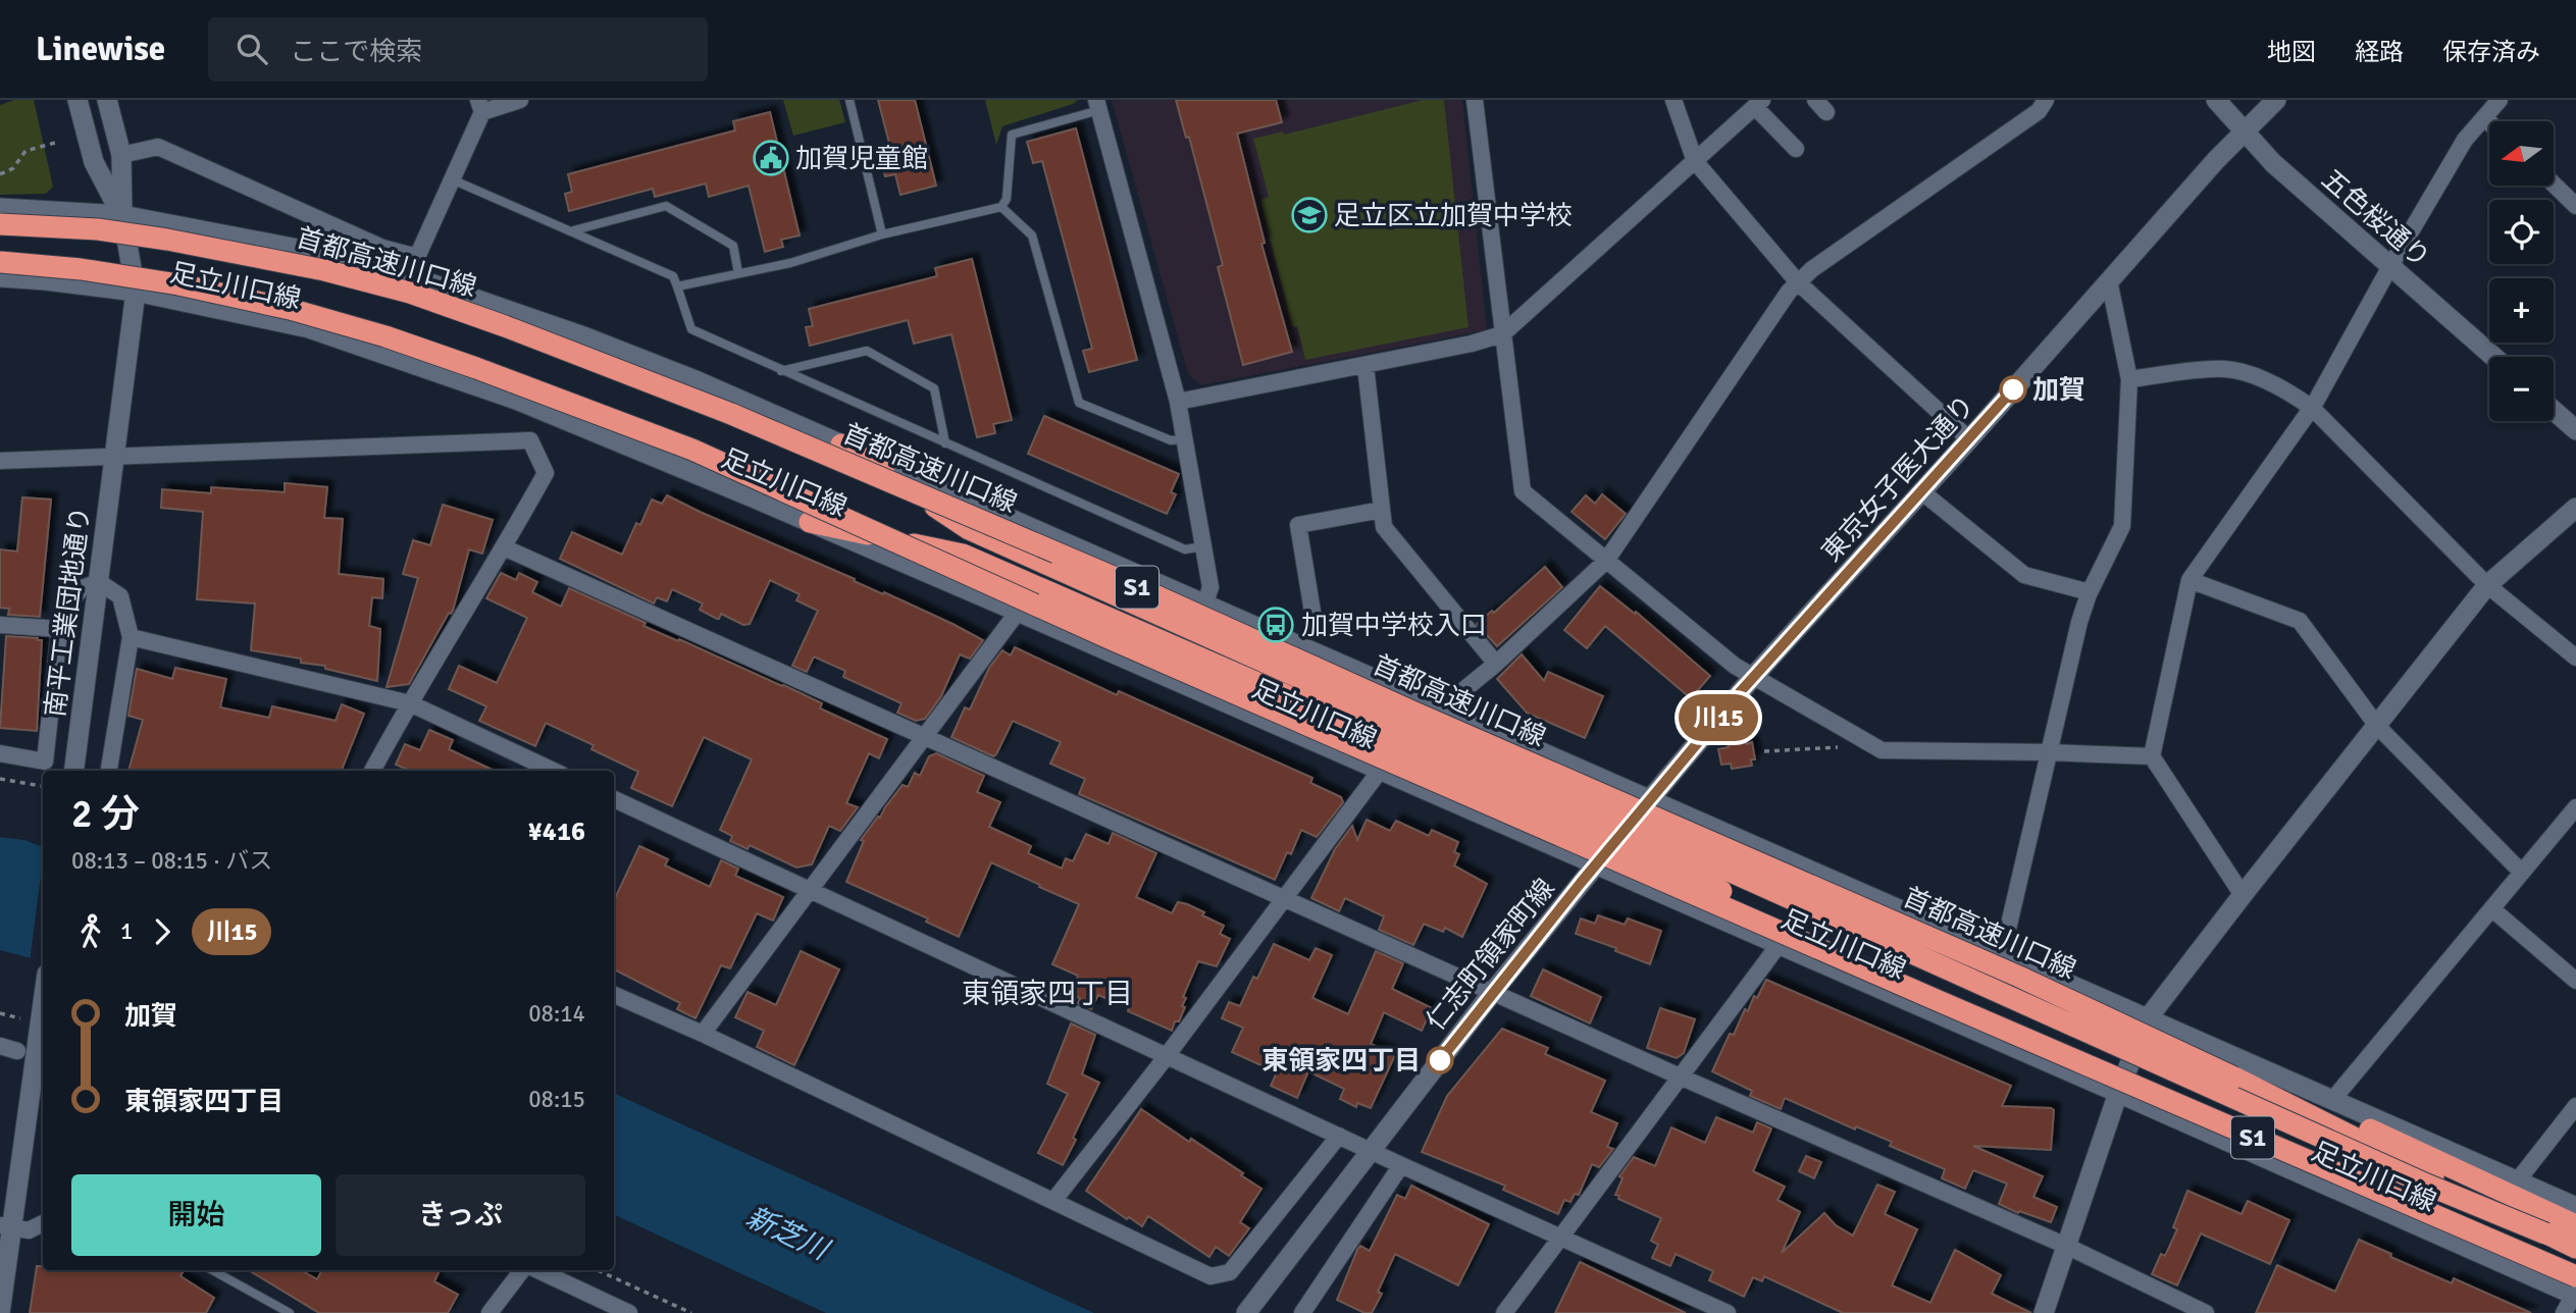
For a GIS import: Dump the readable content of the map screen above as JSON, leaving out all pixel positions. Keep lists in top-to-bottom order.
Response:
{
  "streets": {
    "highway": ["首都高速川口線", "S1"],
    "main road": [
      "五色桜通り",
      "足立川口線",
      "東京女子医大通り",
      "南平工業団地通り",
      "仁志町領家町線"
    ]
  },
  "crossings": [
    ["五色桜通り", "東京女子医大通り"],
    ["首都高速川口線", "S1"],
    ["足立川口線", "東京女子医大通り"],
    ["足立川口線", "S1"],
    ["足立川口線", "南平工業団地通り"],
    ["足立川口線", "仁志町領家町線"],
    ["東京女子医大通り", "仁志町領家町線"]
  ],
  "districts": ["東領家四丁目"],
  "water": ["新芝川"],
  "places": {
    "public building": ["加賀児童館"],
    "school or university": ["足立区立加賀中学校"],
    "other": ["加賀", "東領家四丁目"],
    "bus stop": ["加賀中学校入口"]
  },
  "lines": ["bus line 川15"],
  "north": "left",
  "page": {
    "header": "Linewise",
    "search": "ここで検索",
    "nav": ["地図", "経路", "保存済み"],
    "on_map": "川15",
    "map_buttons": ["+", "−"],
    "heading": ["2 分", "08:13 – 08:15 · バス", "¥416"],
    "legs": ["1", "川15"],
    "list": [
      {
        "name": "加賀",
        "value": "08:14"
      },
      {
        "name": "東領家四丁目",
        "value": "08:15"
      }
    ],
    "buttons": ["開始", "きっぷ"]
  }
}
